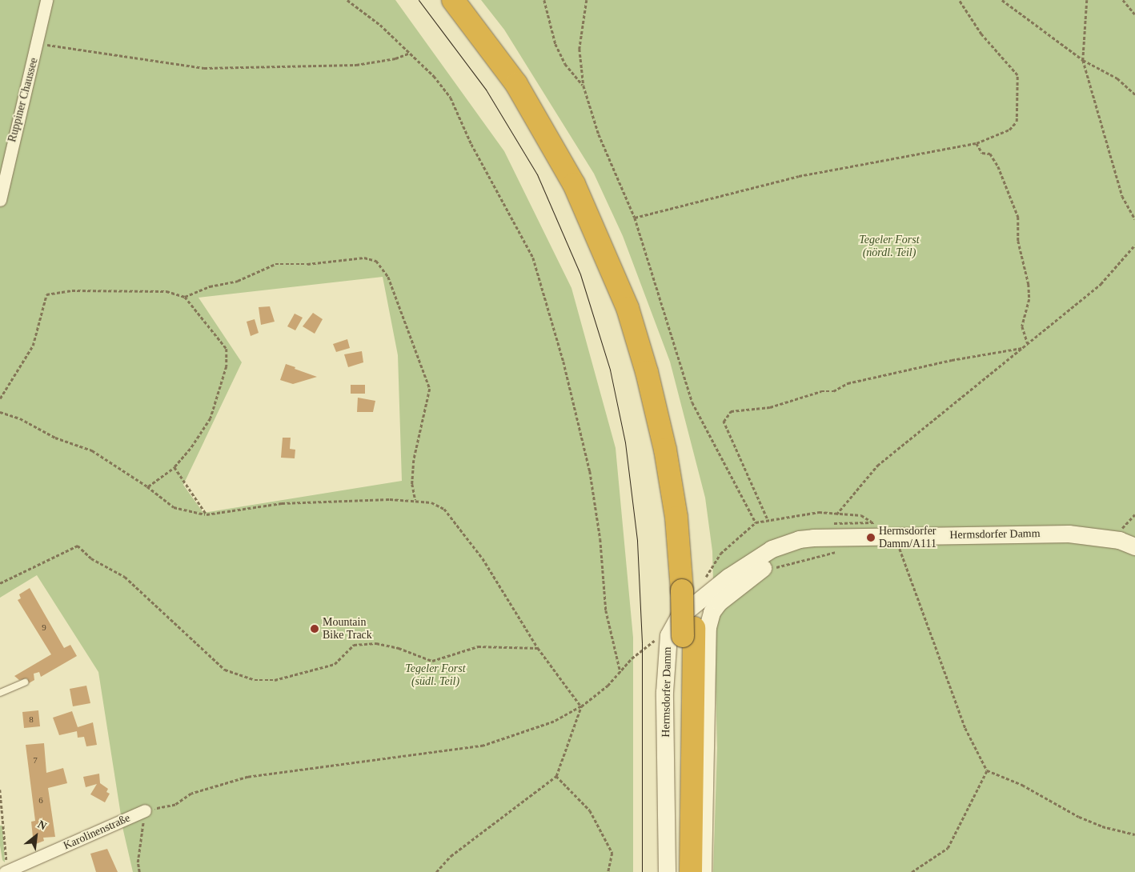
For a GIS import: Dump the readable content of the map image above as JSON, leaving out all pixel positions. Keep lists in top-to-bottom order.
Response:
{
  "streets": {
    "main road": ["Hermsdorfer Damm"],
    "street": ["Ruppiner Chaussee", "Karolinenstraße"]
  },
  "parks": ["Tegeler Forst (nördl. Teil)", "Tegeler Forst (südl. Teil)"],
  "places": ["Hermsdorfer Damm/A111", "Mountain Bike Track"],
  "house_numbers": [
    "9",
    "8",
    "7",
    "6"
  ],
  "north": "top right"
}
